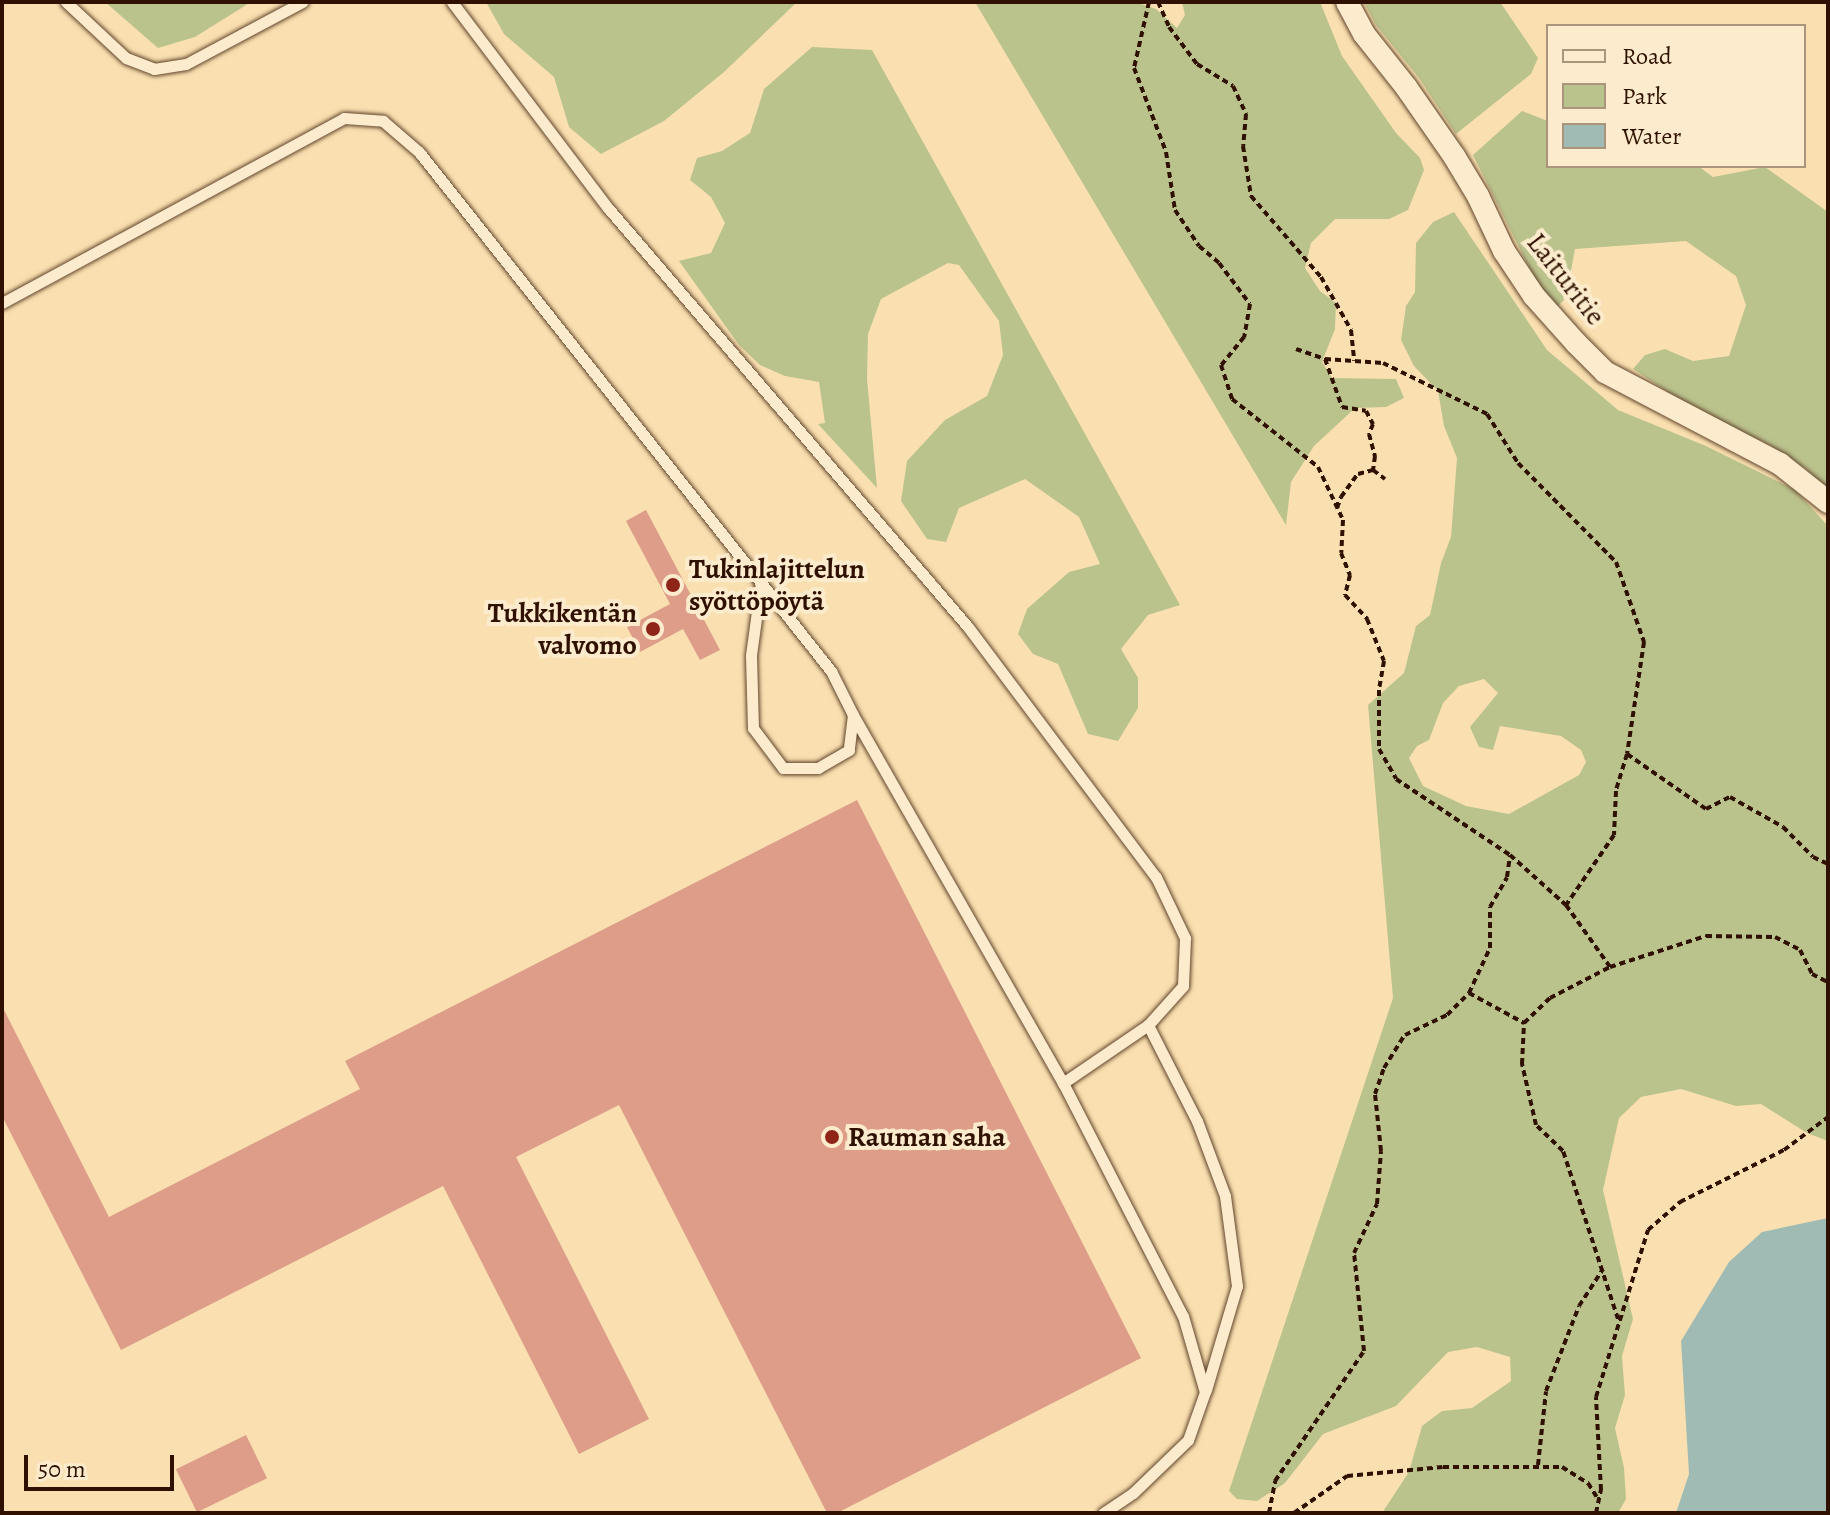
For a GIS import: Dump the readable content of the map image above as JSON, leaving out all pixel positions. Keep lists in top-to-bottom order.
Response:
{
  "streets": {
    "street": ["Laituritie"]
  },
  "places": ["Tukinlajittelun syöttöpöytä", "Tukkikentän valvomo", "Rauman saha"],
  "legend": ["Road", "Park", "Water"],
  "scale_bar": "50 m"
}
